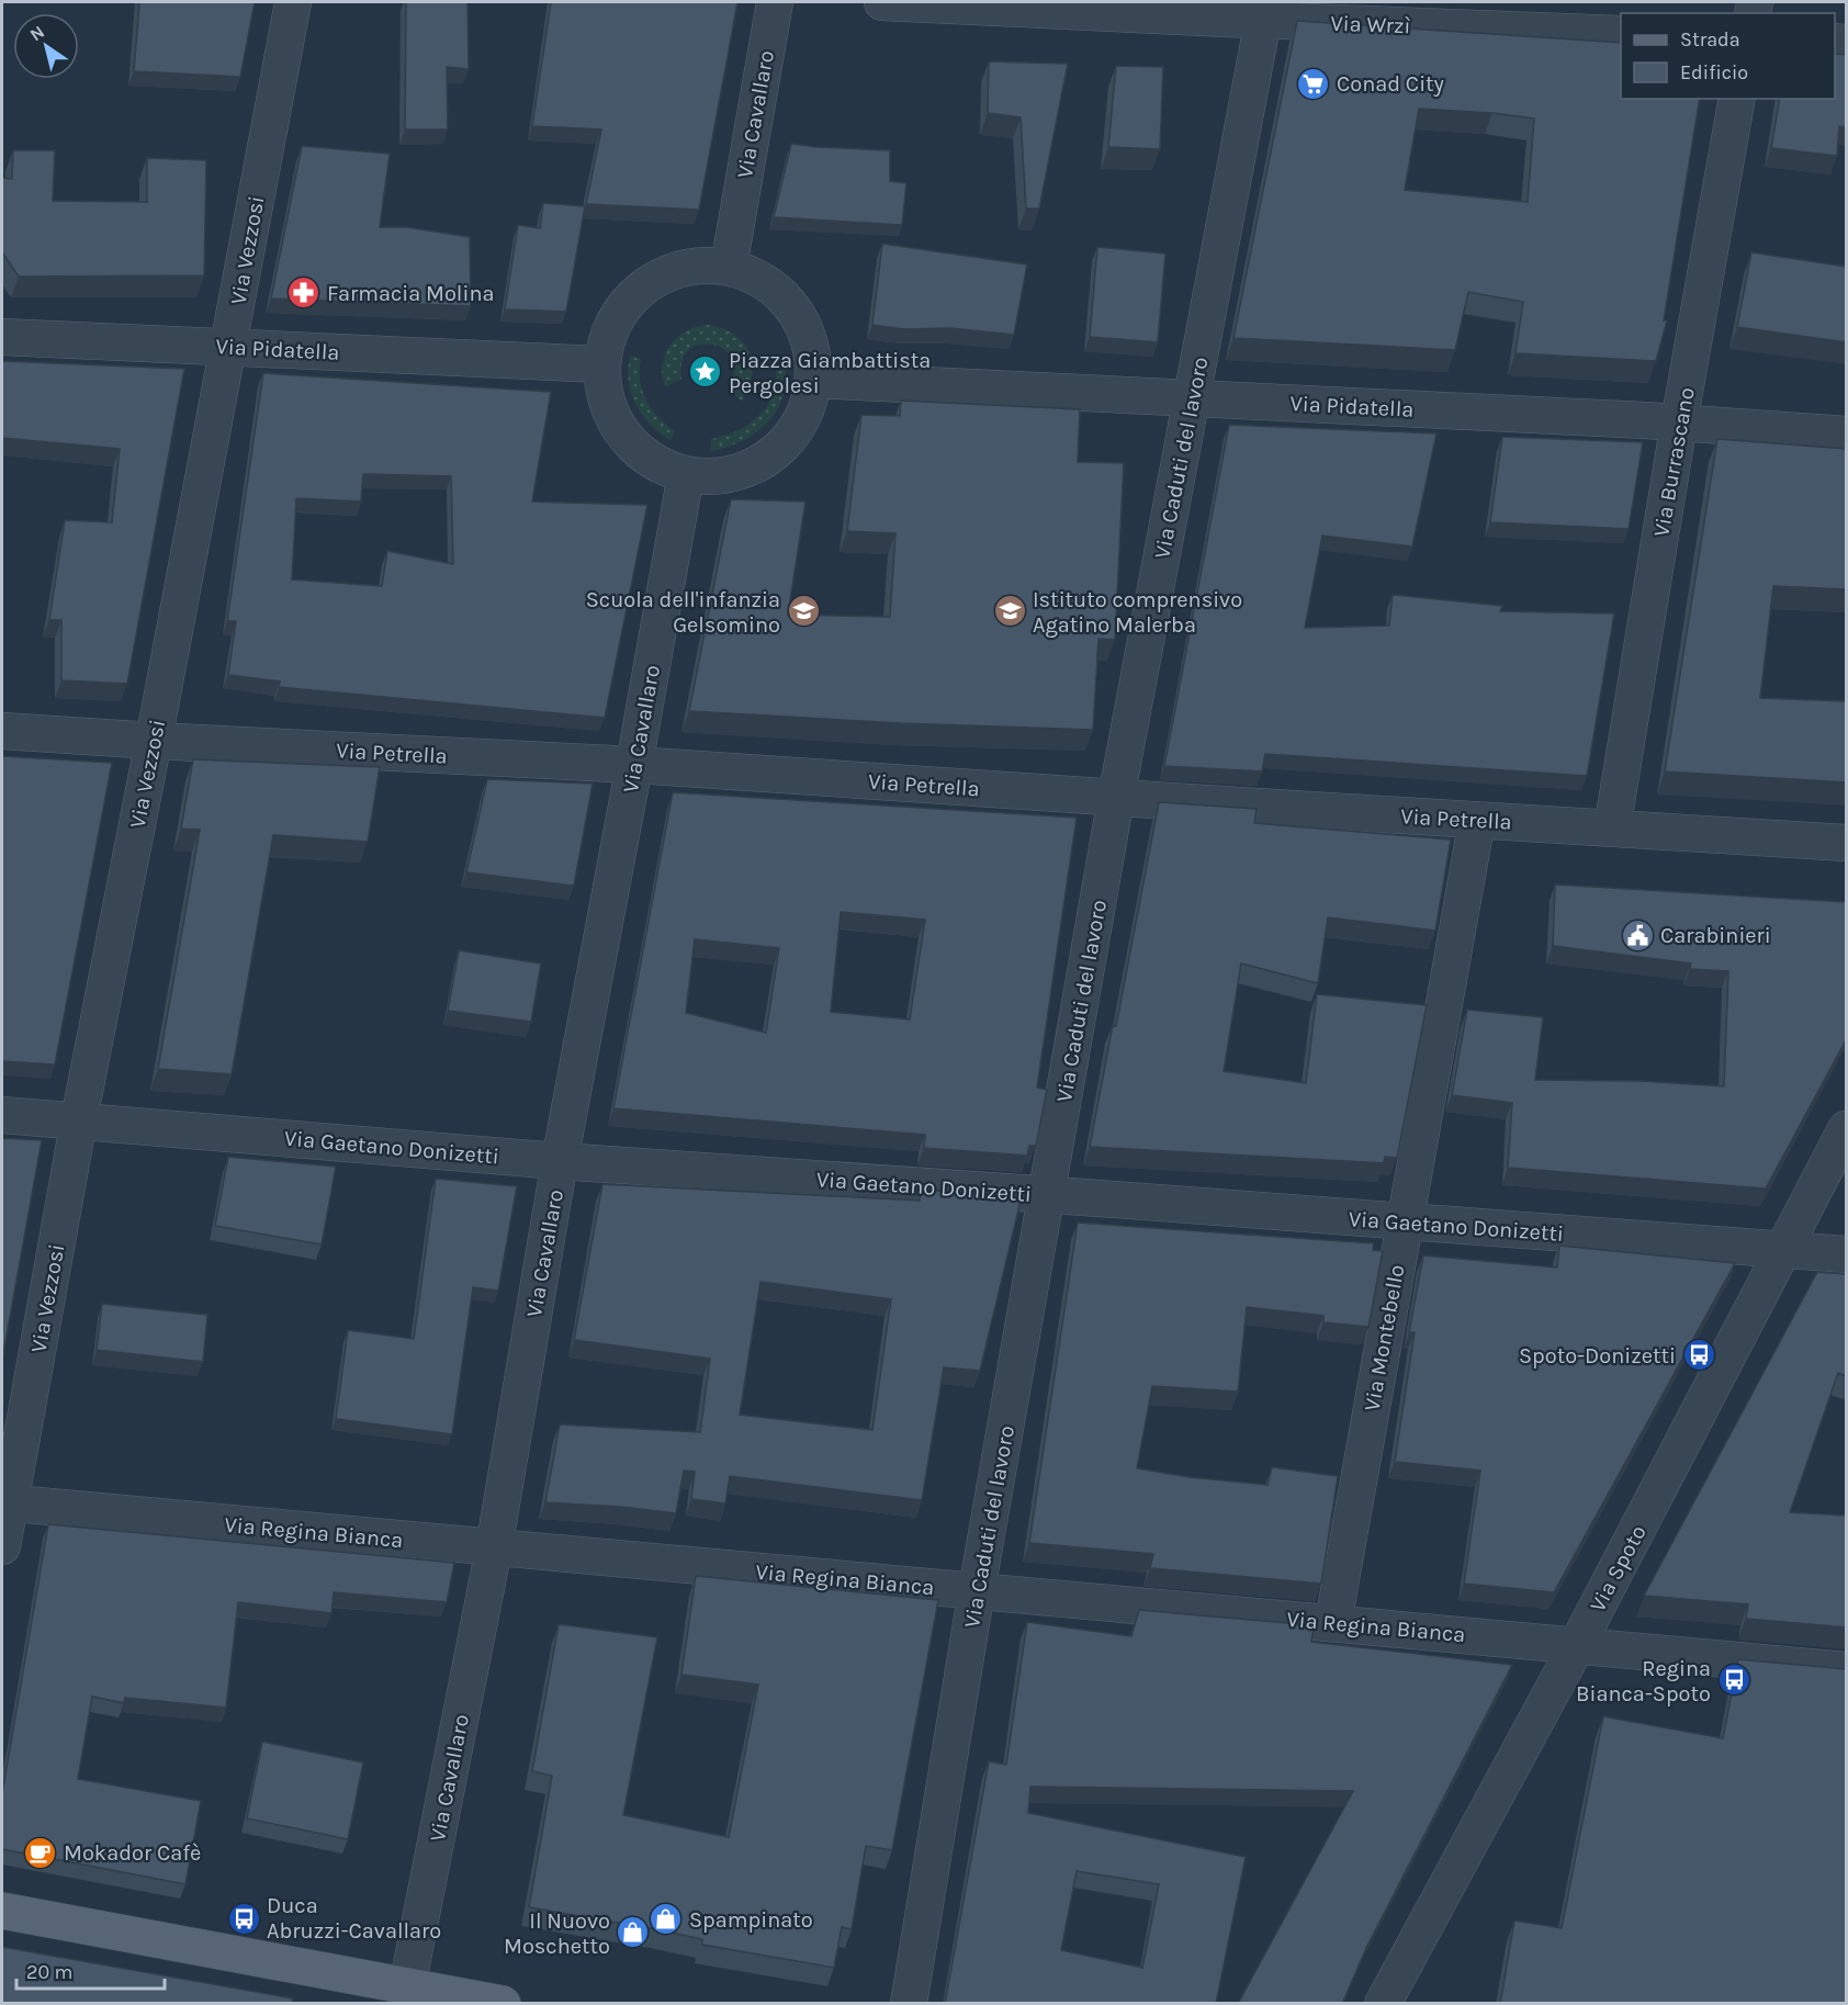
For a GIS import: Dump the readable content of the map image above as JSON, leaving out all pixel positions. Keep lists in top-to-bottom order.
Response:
{
  "streets": {
    "street": [
      "Via Wrzì",
      "Via Cavallaro",
      "Via Vezzosi",
      "Via Pidatella",
      "Via Caduti del lavoro",
      "Via Burrascano",
      "Via Petrella",
      "Via Gaetano Donizetti",
      "Via Montebello",
      "Via Regina Bianca",
      "Via Spoto"
    ]
  },
  "crossings": [
    ["Via Wrzì", "Via Caduti del lavoro"],
    ["Via Cavallaro", "Via Pidatella"],
    ["Via Cavallaro", "Via Petrella"],
    ["Via Cavallaro", "Via Gaetano Donizetti"],
    ["Via Cavallaro", "Via Regina Bianca"],
    ["Via Vezzosi", "Via Pidatella"],
    ["Via Vezzosi", "Via Petrella"],
    ["Via Vezzosi", "Via Gaetano Donizetti"],
    ["Via Vezzosi", "Via Regina Bianca"],
    ["Via Pidatella", "Via Caduti del lavoro"],
    ["Via Pidatella", "Via Burrascano"],
    ["Via Caduti del lavoro", "Via Petrella"],
    ["Via Caduti del lavoro", "Via Gaetano Donizetti"],
    ["Via Caduti del lavoro", "Via Regina Bianca"],
    ["Via Burrascano", "Via Petrella"],
    ["Via Petrella", "Via Montebello"],
    ["Via Gaetano Donizetti", "Via Montebello"],
    ["Via Gaetano Donizetti", "Via Spoto"],
    ["Via Montebello", "Via Regina Bianca"],
    ["Via Regina Bianca", "Via Spoto"]
  ],
  "places": {
    "supermarket": ["Conad City"],
    "pharmacy": ["Farmacia Molina"],
    "place": ["Piazza Giambattista Pergolesi"],
    "school or university": ["Scuola dell'infanzia Gelsomino", "Istituto comprensivo Agatino Malerba"],
    "public building": ["Carabinieri"],
    "bus stop": ["Spoto-Donizetti", "Regina Bianca-Spoto", "Duca Abruzzi-Cavallaro"],
    "cafe": ["Mokador Cafè"],
    "shop": ["Spampinato", "Il Nuovo Moschetto"]
  },
  "legend": ["Strada", "Edificio"],
  "scale_bar": "20 m",
  "north": "top left"
}
